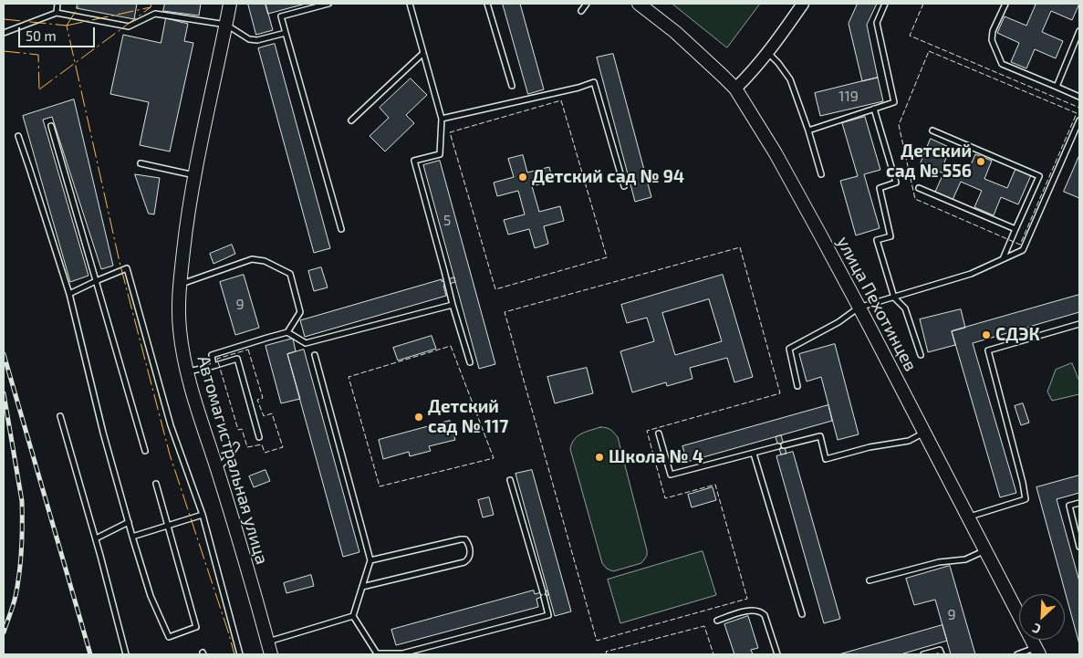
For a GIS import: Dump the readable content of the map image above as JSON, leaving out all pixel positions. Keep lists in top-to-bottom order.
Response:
{
  "streets": {
    "main road": ["улица Пехотинцев", "Автомагистральная улица"]
  },
  "places": [
    "Детский сад № 556",
    "Детский сад № 94",
    "СДЭК",
    "Детский сад № 117",
    "Школа № 4"
  ],
  "house_numbers": [
    "119",
    "5",
    "9",
    "9"
  ],
  "scale_bar": "50 m",
  "north": "bottom left"
}
